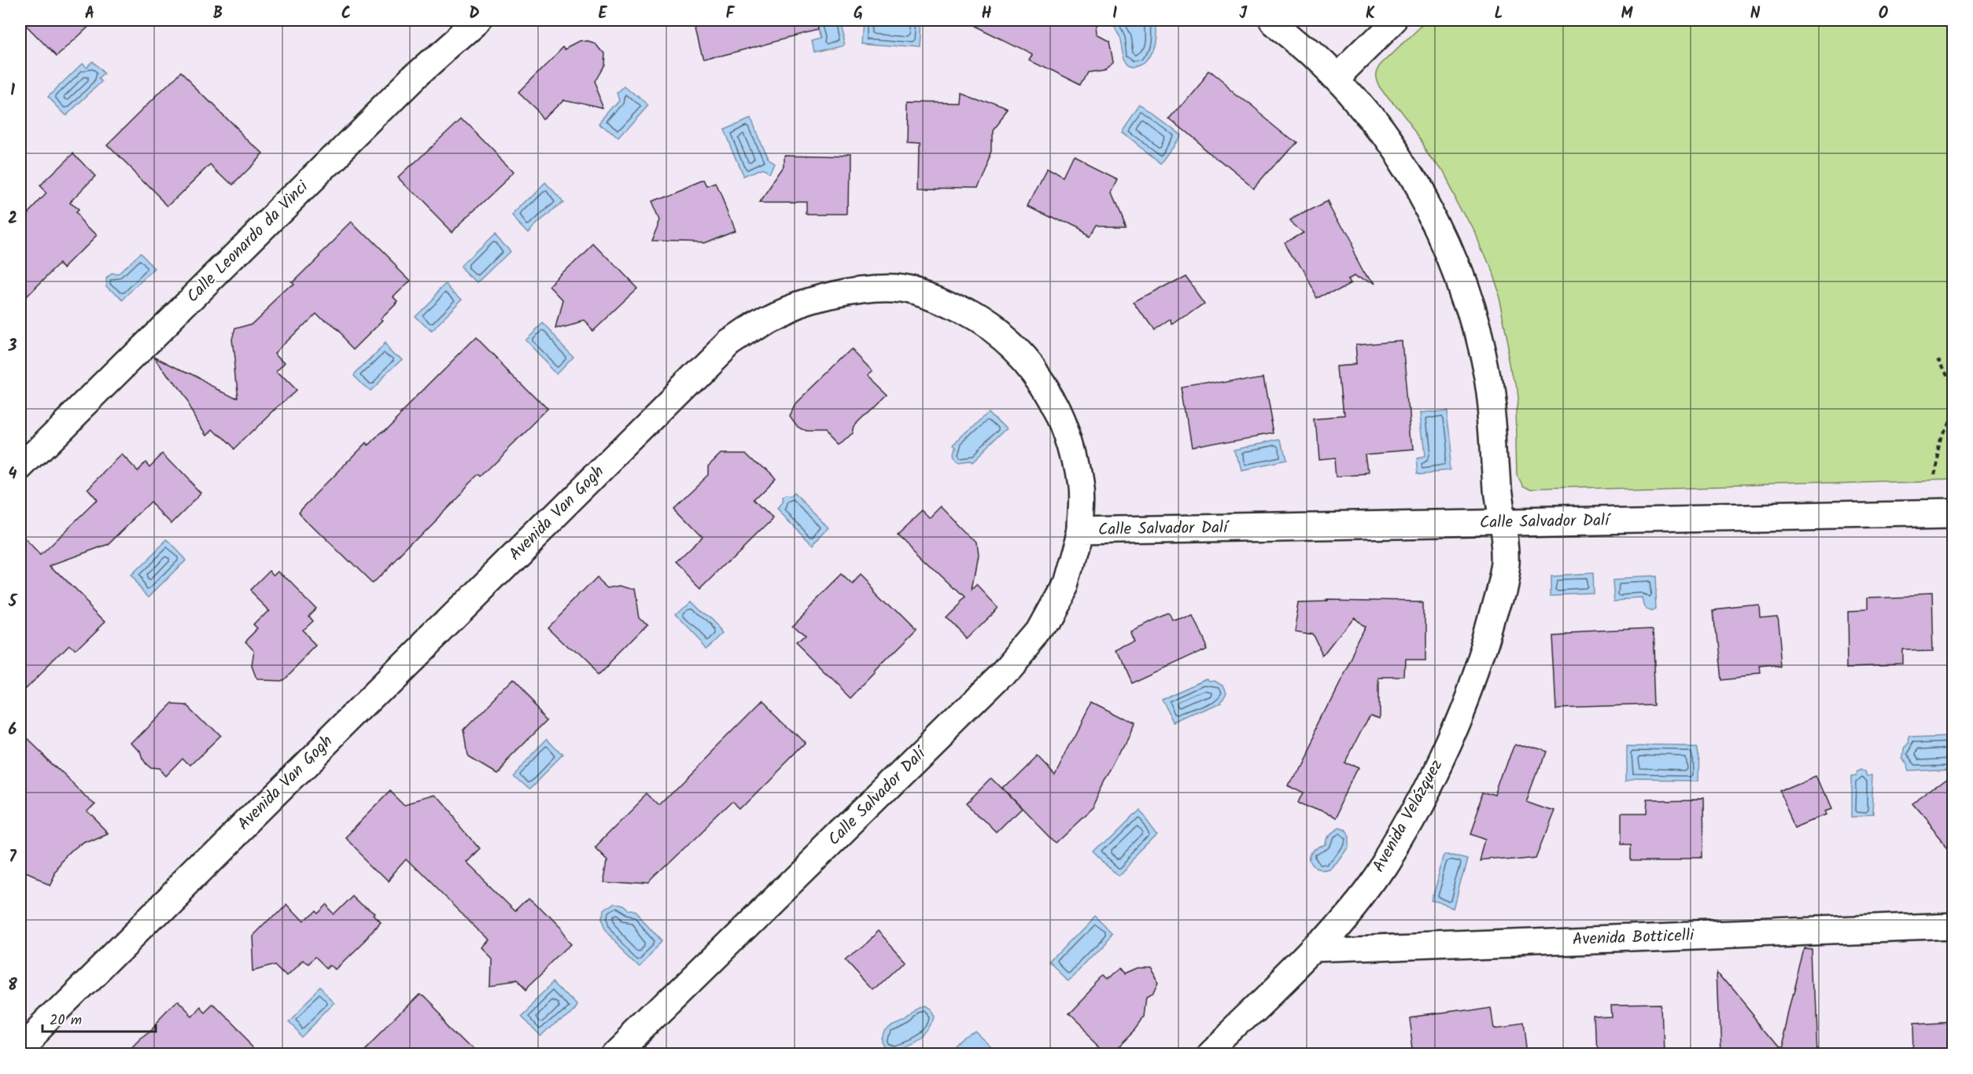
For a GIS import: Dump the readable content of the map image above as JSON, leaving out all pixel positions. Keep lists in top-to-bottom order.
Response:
{
  "streets": {
    "street": [
      "Calle Leonardo da Vinci",
      "Avenida Van Gogh",
      "Calle Salvador Dalí",
      "Avenida Velázquez",
      "Avenida Botticelli"
    ]
  },
  "crossings": [
    ["Avenida Van Gogh", "Calle Salvador Dalí"],
    ["Calle Salvador Dalí", "Avenida Velázquez"],
    ["Avenida Velázquez", "Avenida Botticelli"]
  ],
  "scale_bar": "20 m",
  "grid": {
    "columns": [
      "A",
      "B",
      "C",
      "D",
      "E",
      "F",
      "G",
      "H",
      "I",
      "J",
      "K",
      "L",
      "M",
      "N",
      "O"
    ],
    "rows": [
      "1",
      "2",
      "3",
      "4",
      "5",
      "6",
      "7",
      "8"
    ]
  }
}
